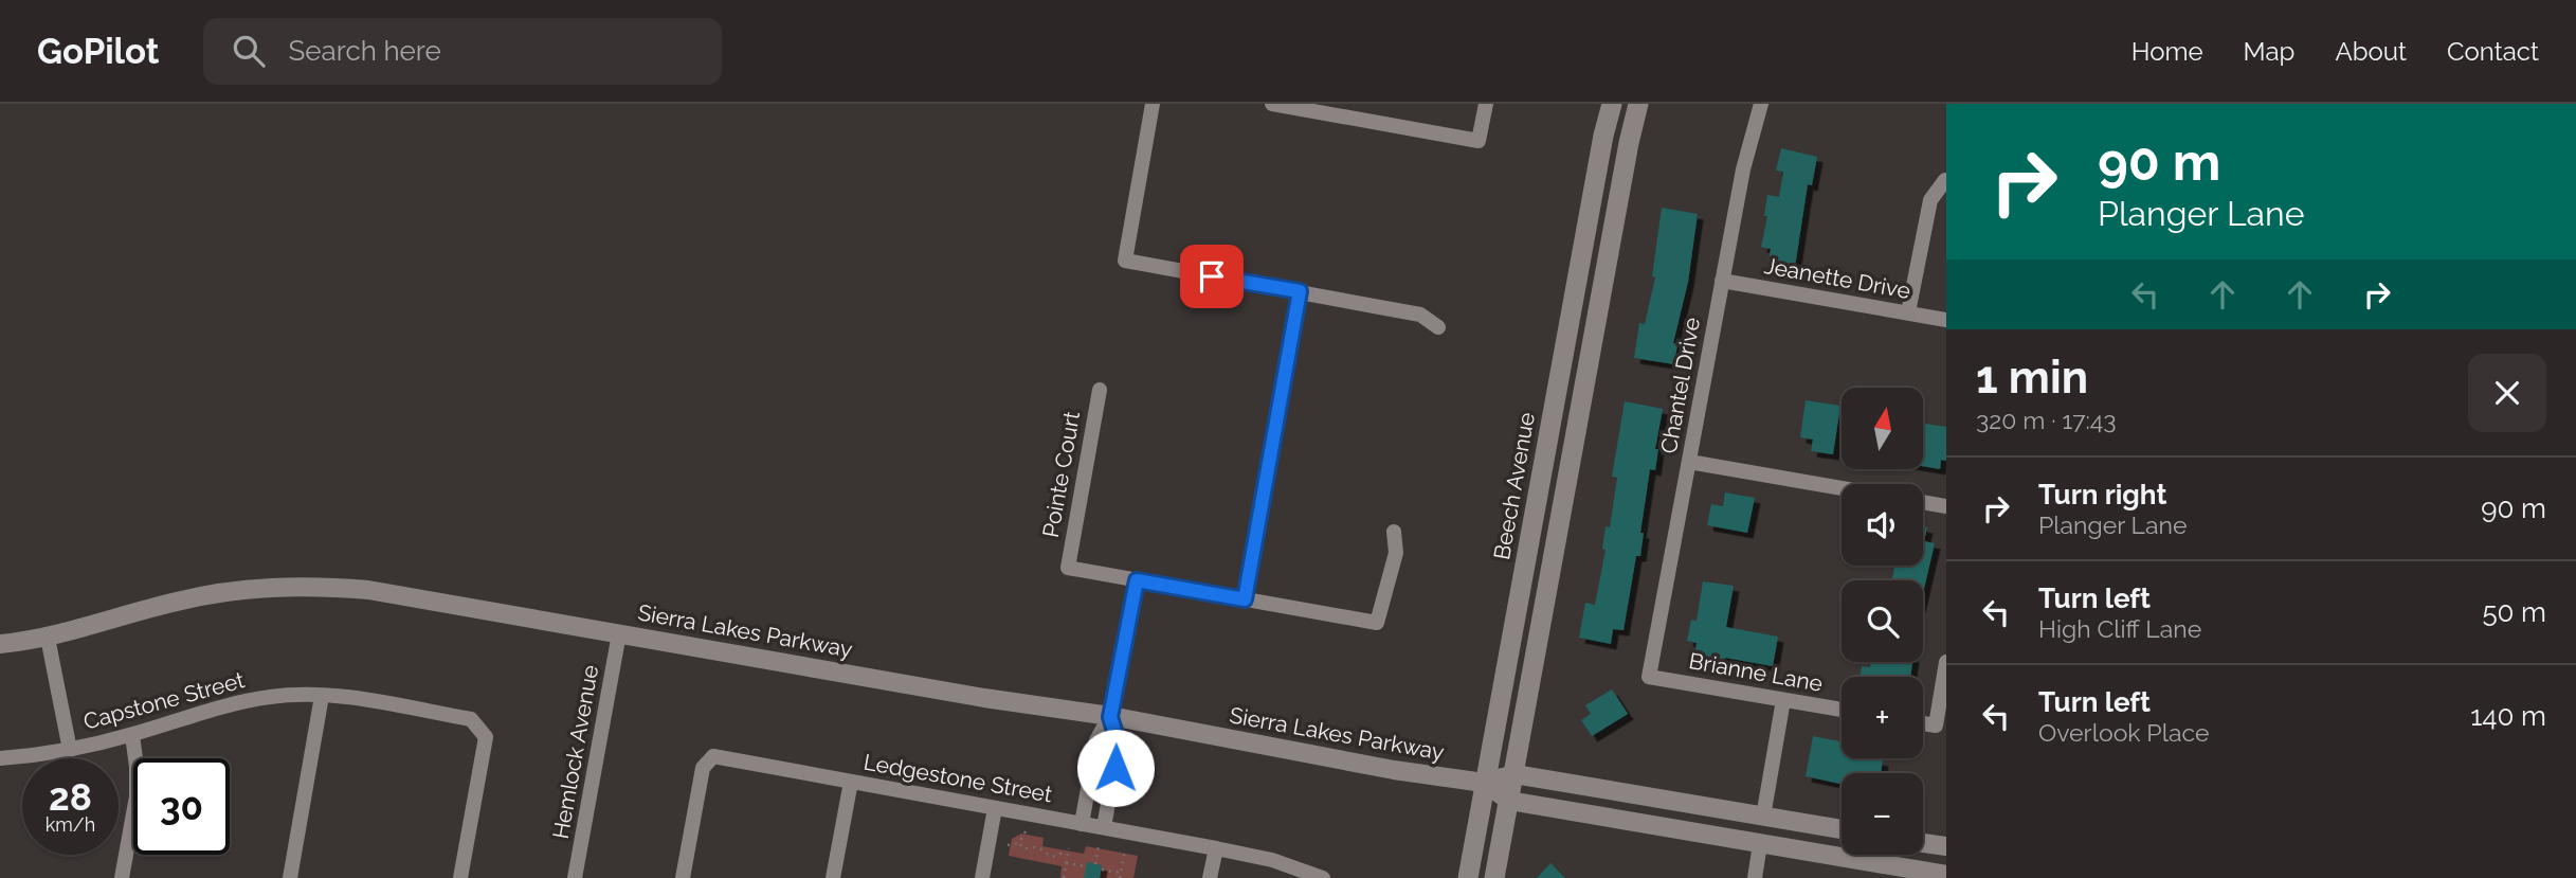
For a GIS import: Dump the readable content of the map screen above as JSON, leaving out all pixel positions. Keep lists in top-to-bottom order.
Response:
{
  "streets": {
    "main road": ["Beech Avenue"],
    "street": [
      "Jeanette Drive",
      "Chantel Drive",
      "Pointe Court",
      "Sierra Lakes Parkway",
      "Brianne Lane",
      "Capstone Street",
      "Hemlock Avenue",
      "Ledgestone Street"
    ]
  },
  "crossings": [
    ["Jeanette Drive", "Chantel Drive"],
    ["Chantel Drive", "Brianne Lane"],
    ["Beech Avenue", "Sierra Lakes Parkway"],
    ["Sierra Lakes Parkway", "Hemlock Avenue"]
  ],
  "north": "top",
  "page": {
    "header": "GoPilot",
    "search": "Search here",
    "nav": [
      "Home",
      "Map",
      "About",
      "Contact"
    ],
    "turn": ["90 m", "Planger Lane"],
    "heading": ["1 min", "320 m · 17:43"],
    "map_buttons": ["+", "−"],
    "list": [
      {
        "name": "Turn right",
        "note": "Planger Lane",
        "value": "90 m"
      },
      {
        "name": "Turn left",
        "note": "High Cliff Lane",
        "value": "50 m"
      },
      {
        "name": "Turn left",
        "note": "Overlook Place",
        "value": "140 m"
      }
    ],
    "speed": "28 km/h",
    "limit": "30"
  }
}
